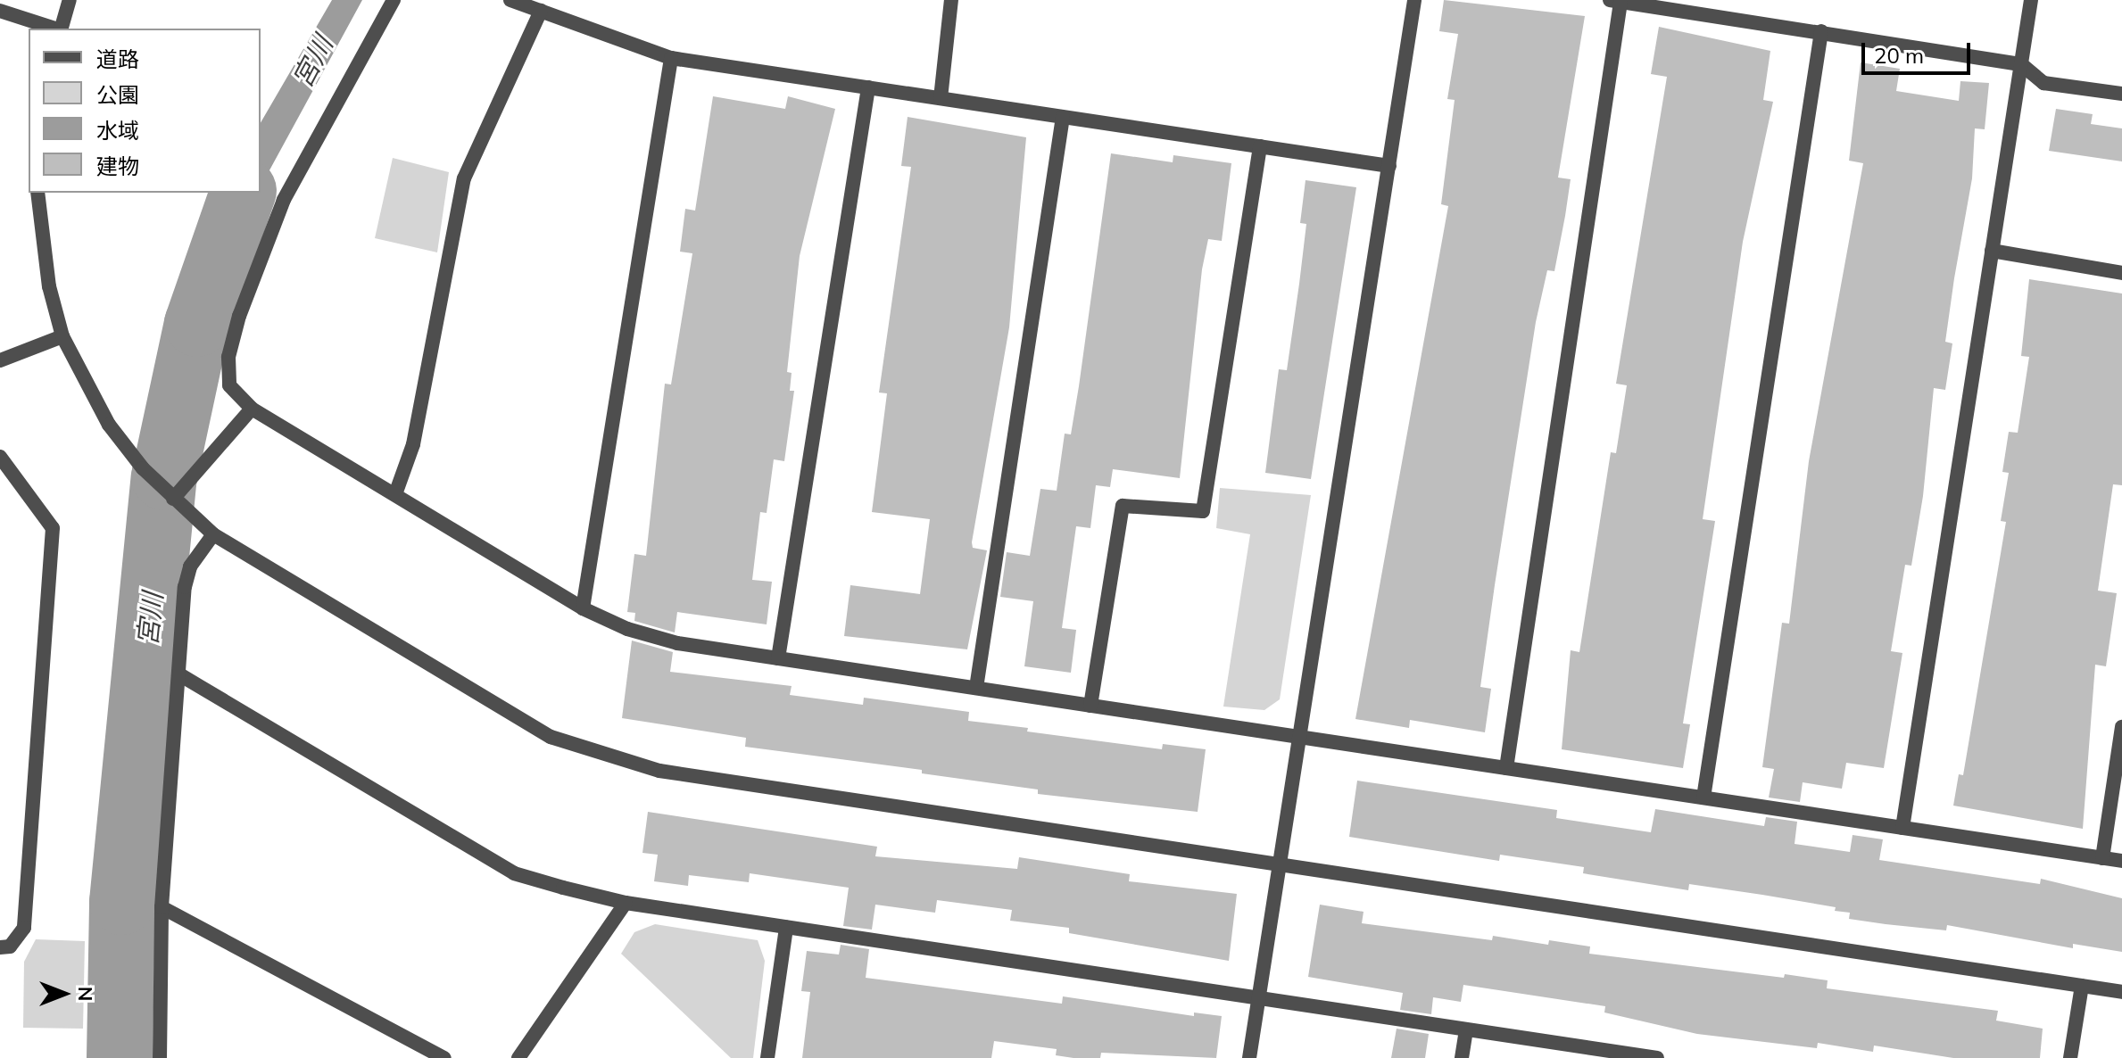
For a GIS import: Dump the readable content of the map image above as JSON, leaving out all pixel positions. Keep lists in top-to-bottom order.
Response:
{
  "water": ["宮川"],
  "legend": [
    "道路",
    "公園",
    "水域",
    "建物"
  ],
  "scale_bar": "20 m",
  "north": "right"
}
